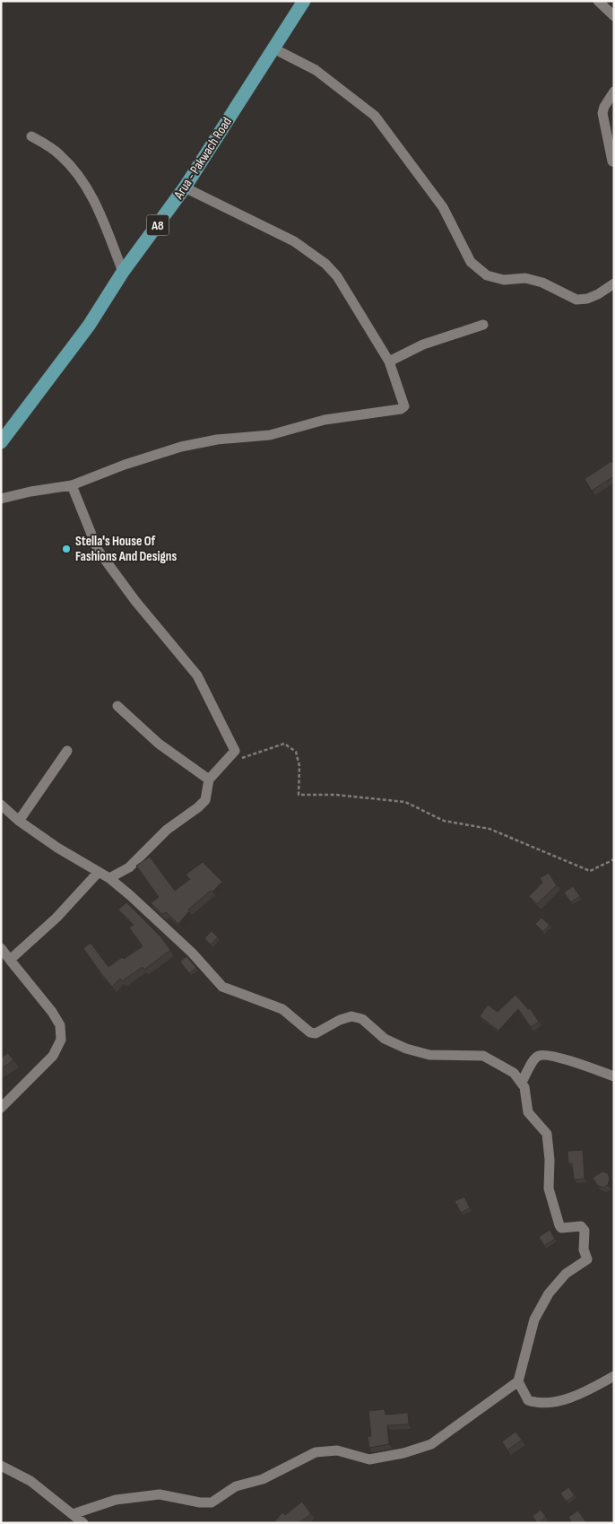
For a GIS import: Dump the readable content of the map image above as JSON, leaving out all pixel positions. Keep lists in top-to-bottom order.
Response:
{
  "streets": {
    "main road": ["Arua - Pakwach Road", "A8"]
  },
  "places": ["Stella's House Of Fashions And Designs"]
}
